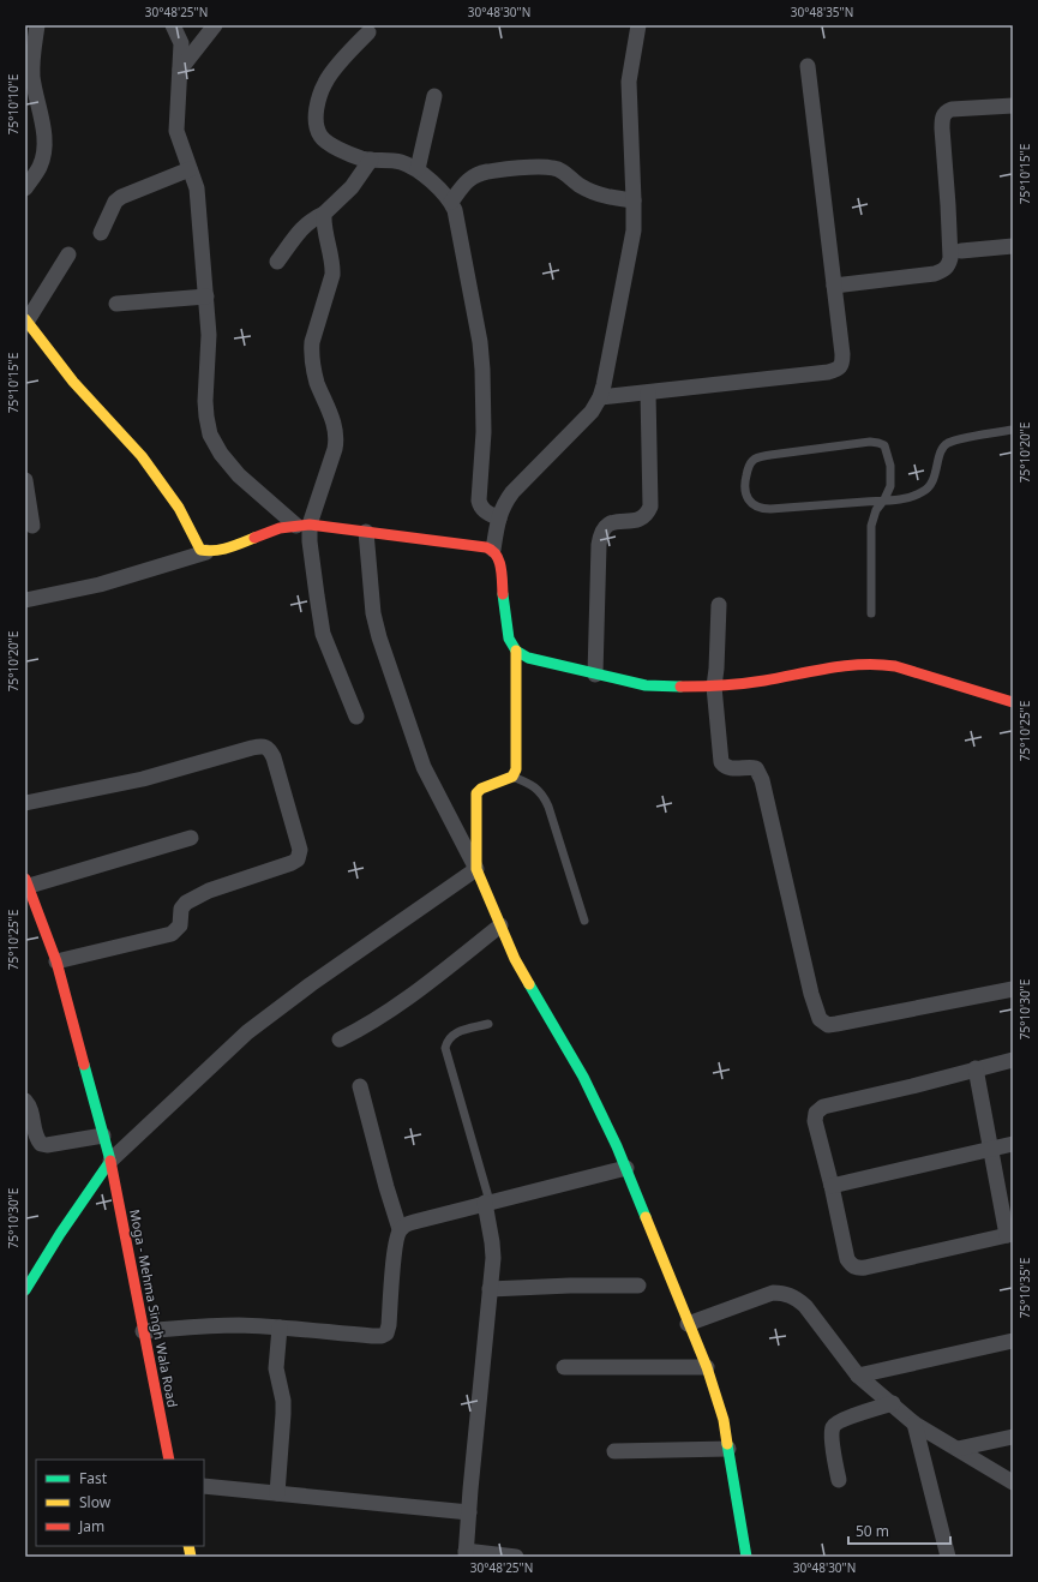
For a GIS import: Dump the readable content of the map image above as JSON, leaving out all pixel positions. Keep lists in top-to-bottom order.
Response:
{
  "streets": {
    "street": ["Moga - Mehma Singh Wala Road"]
  },
  "legend": ["Fast", "Slow", "Jam"],
  "scale_bar": "50 m",
  "coordinates": [
    "30°48'25\"N",
    "30°48'30\"N",
    "30°48'35\"N",
    "75°10'10\"E",
    "75°10'15\"E",
    "75°10'20\"E",
    "75°10'25\"E",
    "75°10'30\"E",
    "75°10'35\"E"
  ]
}
